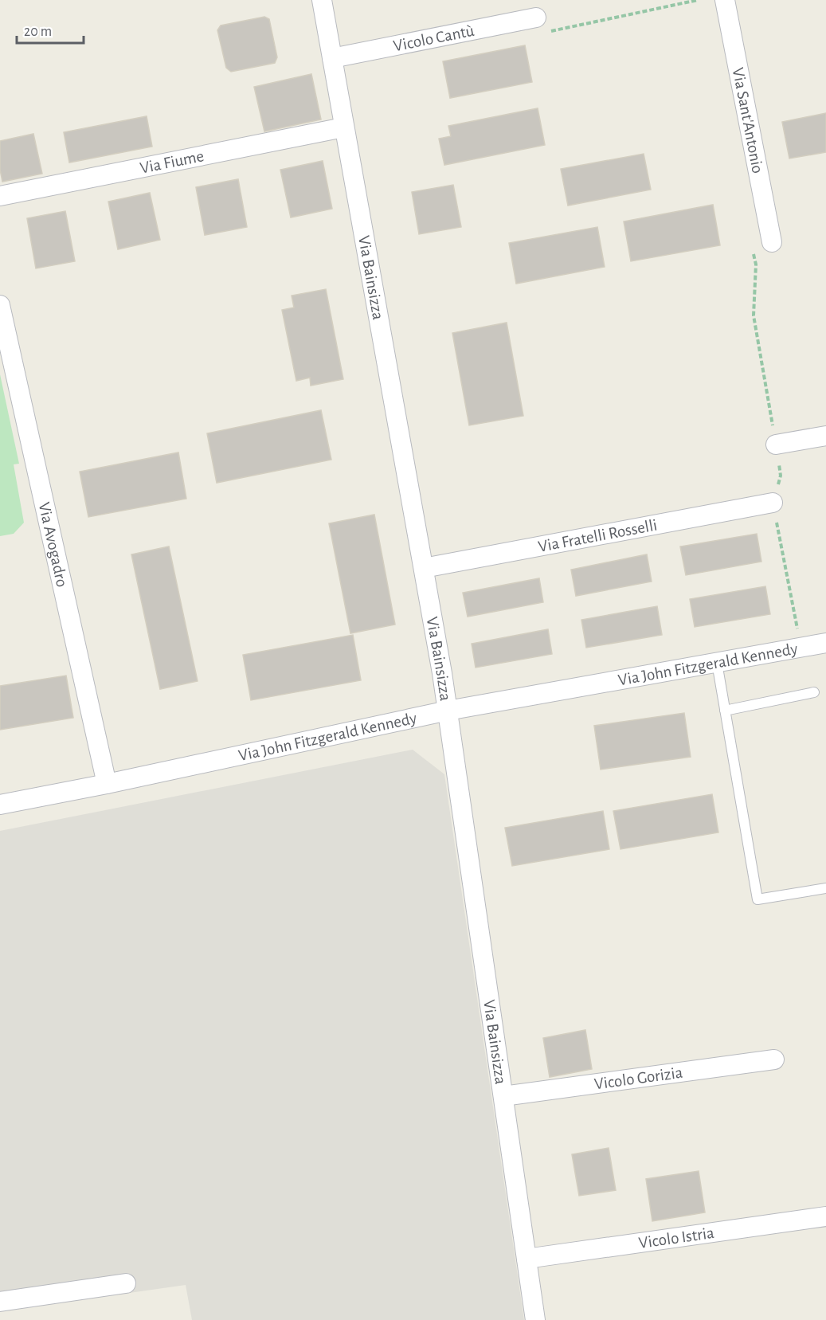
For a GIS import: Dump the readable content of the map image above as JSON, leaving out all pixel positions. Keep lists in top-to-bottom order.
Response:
{
  "streets": {
    "street": [
      "Vicolo Cantù",
      "Via Sant'Antonio",
      "Via Fiume",
      "Via Bainsizza",
      "Via Fratelli Rosselli",
      "Via Avogadro",
      "Via John Fitzgerald Kennedy",
      "Vicolo Gorizia",
      "Vicolo Istria"
    ]
  },
  "crossings": [
    ["Vicolo Cantù", "Via Bainsizza"],
    ["Via Fiume", "Via Bainsizza"],
    ["Via Bainsizza", "Via Fratelli Rosselli"],
    ["Via Bainsizza", "Via John Fitzgerald Kennedy"],
    ["Via Bainsizza", "Vicolo Gorizia"],
    ["Via Bainsizza", "Vicolo Istria"],
    ["Via Avogadro", "Via John Fitzgerald Kennedy"]
  ],
  "scale_bar": "20 m"
}
